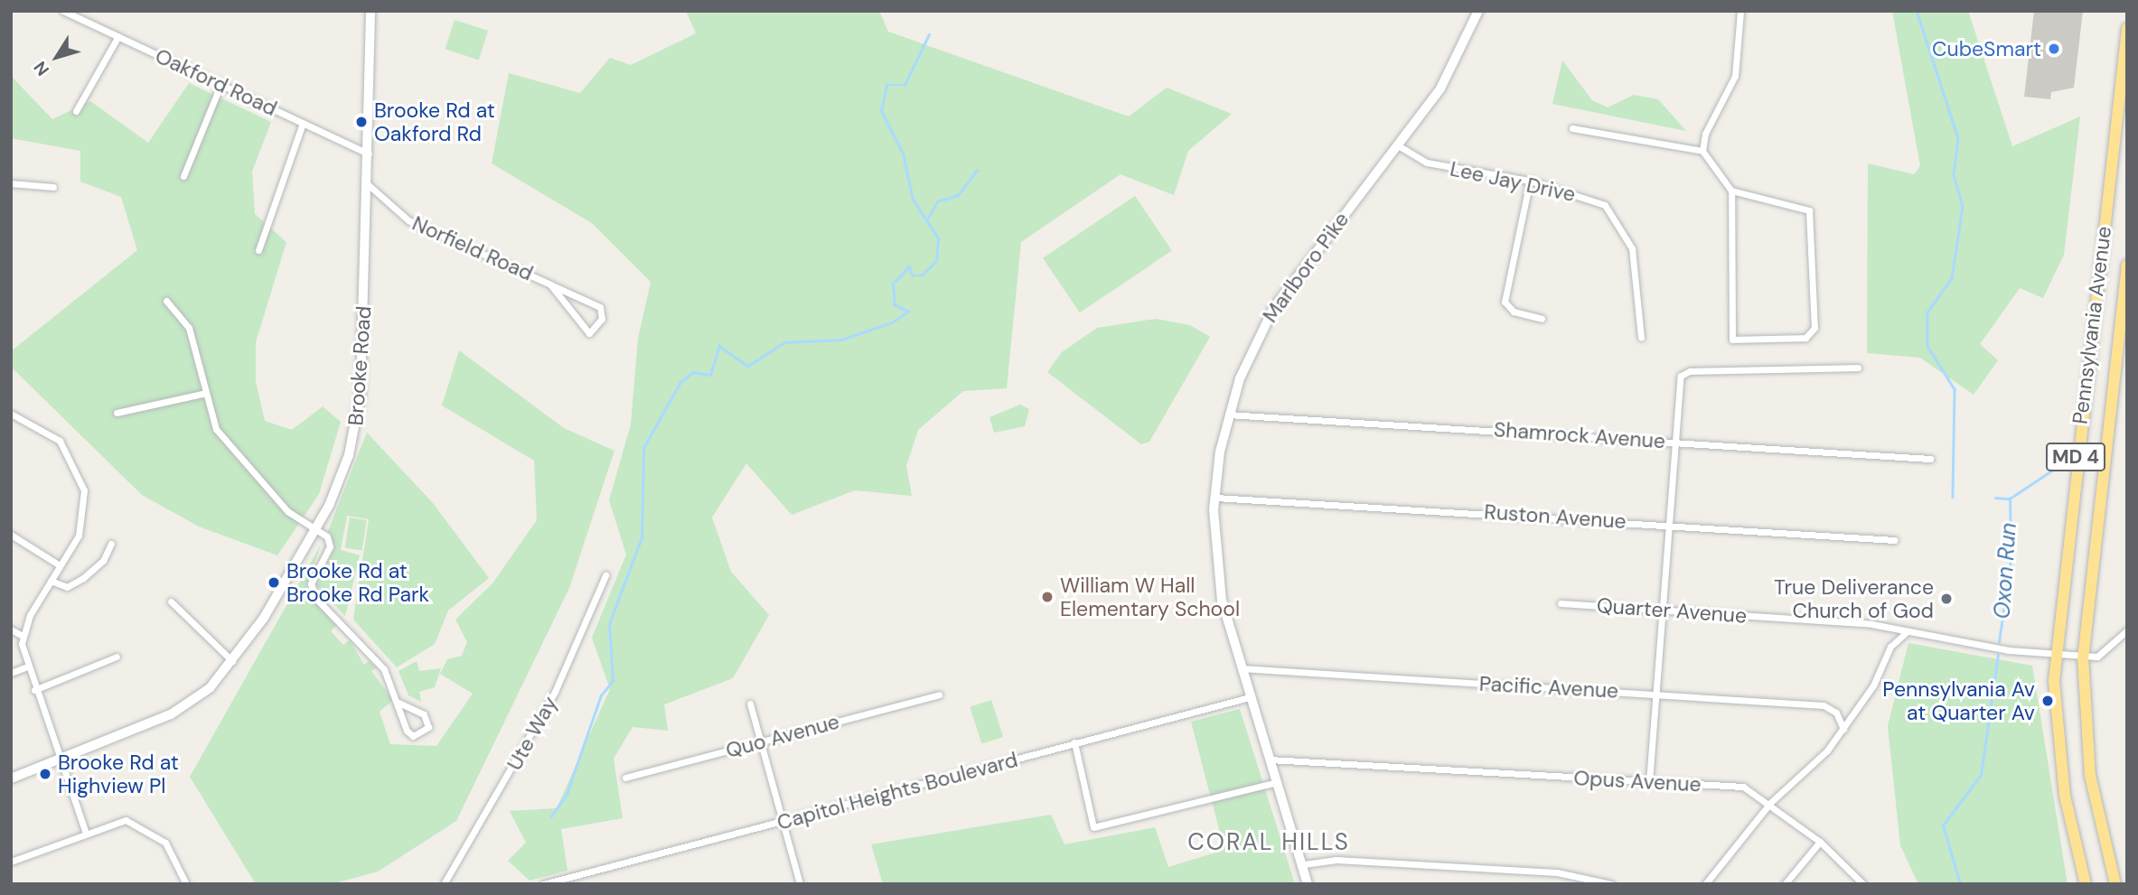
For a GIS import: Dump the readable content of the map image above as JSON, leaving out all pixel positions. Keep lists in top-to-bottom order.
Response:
{
  "streets": {
    "highway": ["Pennsylvania Avenue", "MD 4"],
    "main road": ["Marlboro Pike", "Brooke Road"],
    "street": [
      "Oakford Road",
      "Lee Jay Drive",
      "Norfield Road",
      "Shamrock Avenue",
      "Ruston Avenue",
      "Quarter Avenue",
      "Pacific Avenue",
      "Ute Way",
      "Quo Avenue",
      "Opus Avenue",
      "Capitol Heights Boulevard"
    ]
  },
  "crossings": [
    ["Oakford Road", "Brooke Road"],
    ["Lee Jay Drive", "Marlboro Pike"],
    ["Norfield Road", "Brooke Road"],
    ["Marlboro Pike", "Shamrock Avenue"],
    ["Marlboro Pike", "Ruston Avenue"],
    ["Marlboro Pike", "Pacific Avenue"],
    ["Marlboro Pike", "Opus Avenue"],
    ["Marlboro Pike", "Capitol Heights Boulevard"],
    ["Pennsylvania Avenue", "Quarter Avenue"]
  ],
  "districts": ["CORAL HILLS"],
  "water": ["Oxon Run"],
  "places": [
    "CubeSmart",
    "Brooke Rd at Oakford Rd",
    "Brooke Rd at Brooke Rd Park",
    "William W Hall Elementary School",
    "True Deliverance Church of God",
    "Pennsylvania Av at Quarter Av",
    "Brooke Rd at Highview Pl"
  ],
  "north": "bottom left"
}
